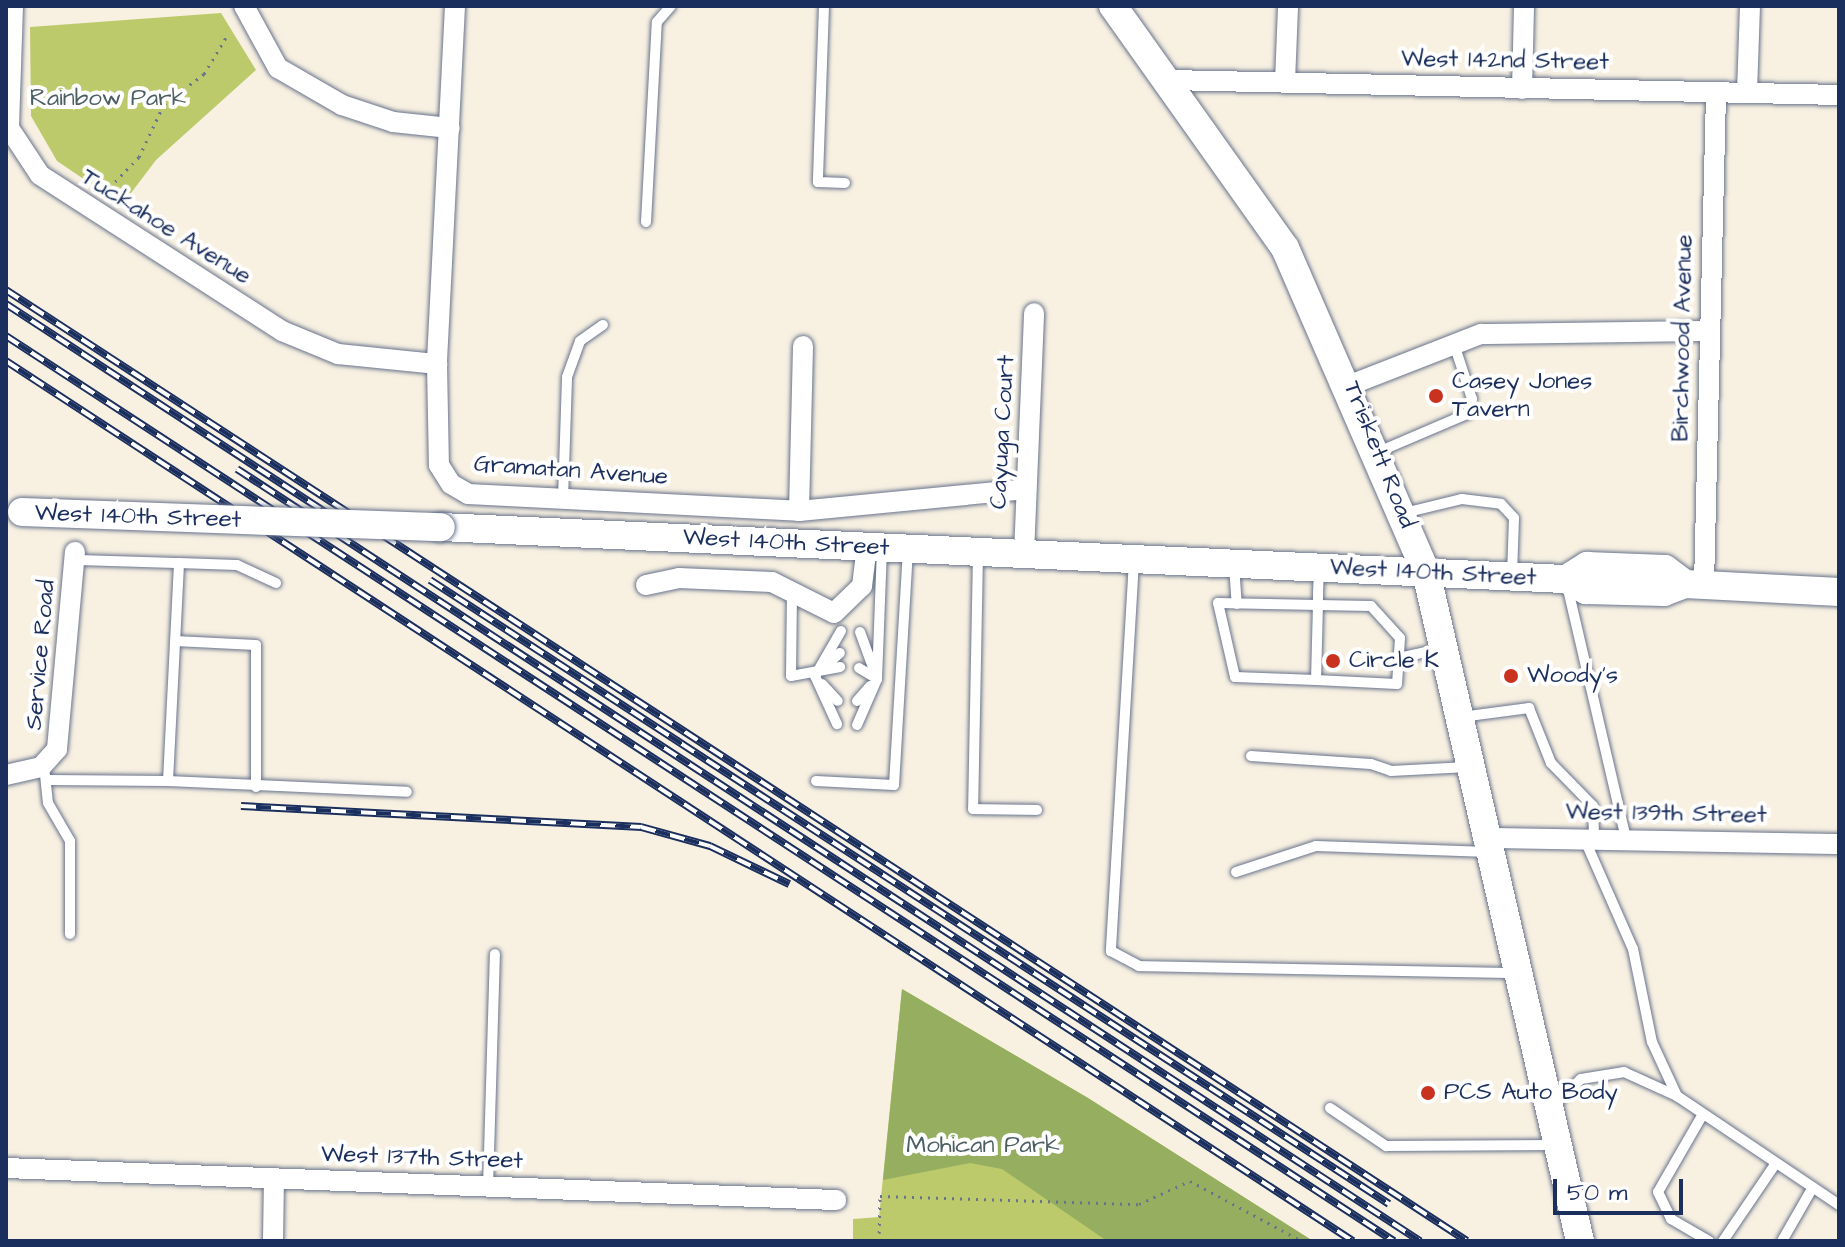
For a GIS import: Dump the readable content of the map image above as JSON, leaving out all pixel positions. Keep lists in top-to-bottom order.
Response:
{
  "streets": {
    "main road": ["Triskett Road", "West 140th Street"],
    "street": [
      "West 142nd Street",
      "Tuckahoe Avenue",
      "Birchwood Avenue",
      "Cayuga Court",
      "Gramatan Avenue",
      "Service Road",
      "West 139th Street",
      "West 137th Street"
    ]
  },
  "crossings": [
    ["West 142nd Street", "Birchwood Avenue"],
    ["West 142nd Street", "Triskett Road"],
    ["Tuckahoe Avenue", "Gramatan Avenue"],
    ["Birchwood Avenue", "West 140th Street"],
    ["Cayuga Court", "Gramatan Avenue"],
    ["Cayuga Court", "West 140th Street"],
    ["Triskett Road", "West 140th Street"],
    ["Triskett Road", "West 139th Street"]
  ],
  "parks": ["Rainbow Park", "Mohican Park"],
  "places": [
    "Casey Jones Tavern",
    "Circle K",
    "Woody's",
    "PCS Auto Body"
  ],
  "scale_bar": "50 m"
}
